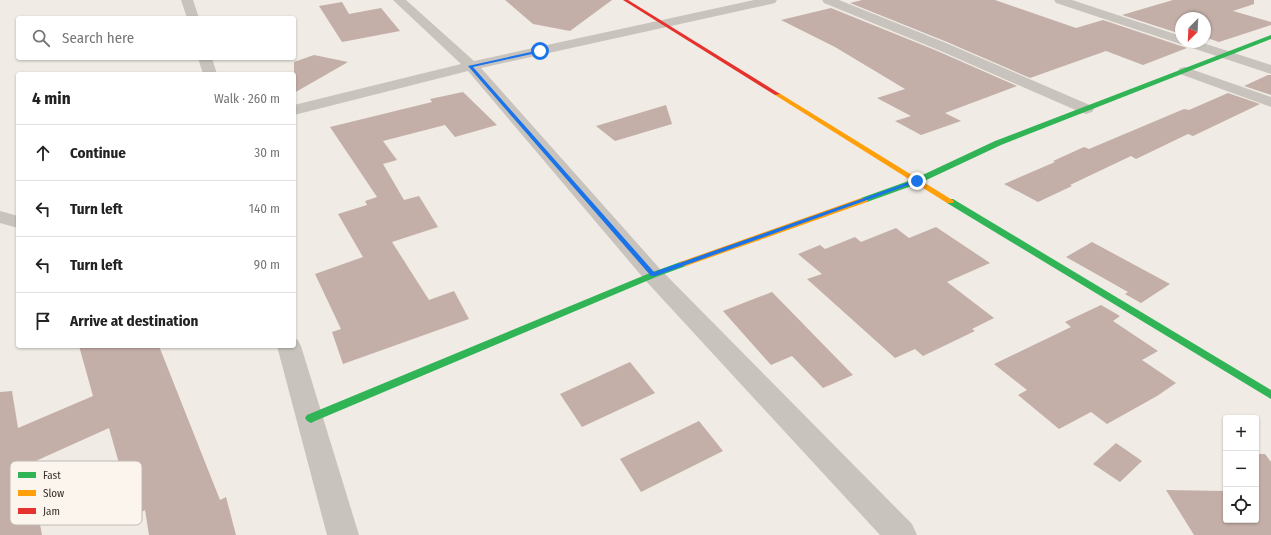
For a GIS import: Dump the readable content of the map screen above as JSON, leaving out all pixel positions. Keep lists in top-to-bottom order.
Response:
{
  "legend": ["Fast", "Slow", "Jam"],
  "north": "bottom left",
  "page": {
    "search": "Search here",
    "heading": ["4 min", "Walk · 260 m"],
    "list": [
      ["Continue", "30 m"],
      ["Turn left", "140 m"],
      ["Turn left", "90 m"],
      "Arrive at destination"
    ],
    "map_buttons": ["+", "−"]
  }
}
